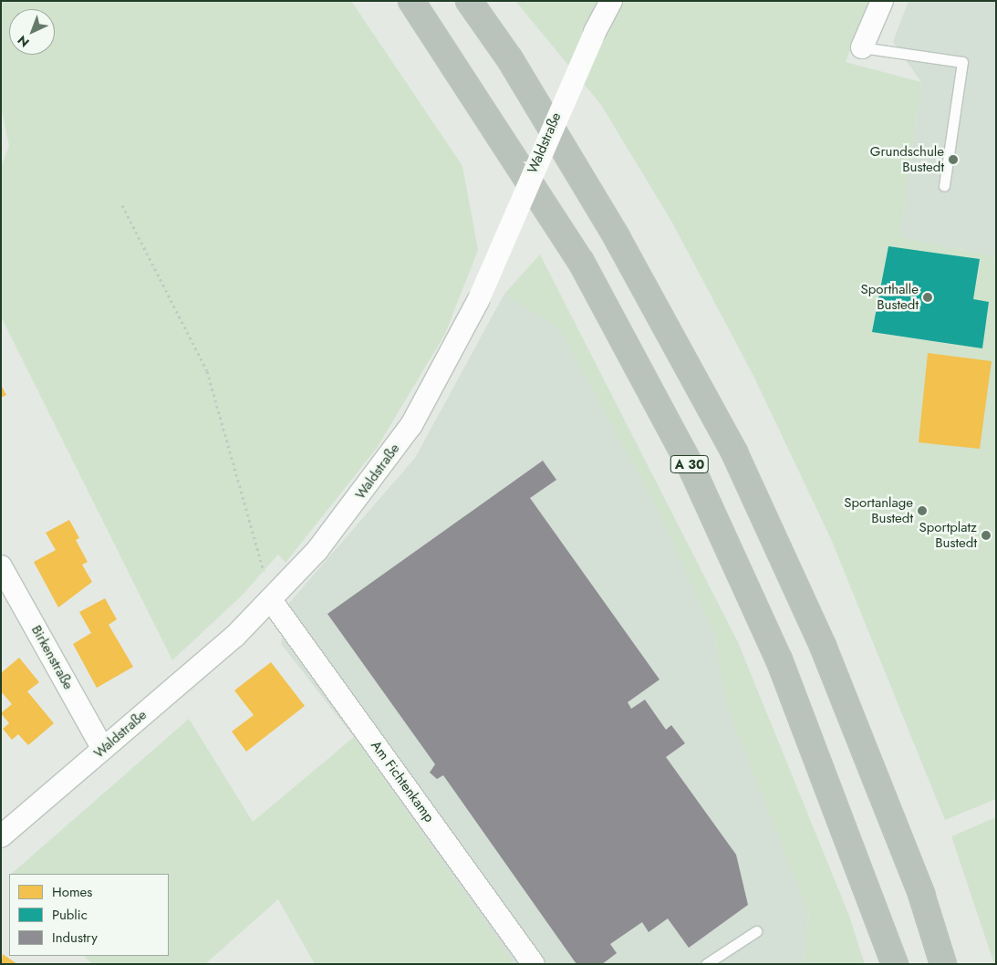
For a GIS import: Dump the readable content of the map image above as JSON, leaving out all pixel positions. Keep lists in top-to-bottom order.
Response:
{
  "streets": {
    "highway": ["A 30"],
    "street": ["Waldstraße", "Birkenstraße", "Am Fichtenkamp"]
  },
  "crossings": [
    ["Waldstraße", "Birkenstraße"],
    ["Waldstraße", "Am Fichtenkamp"]
  ],
  "places": [
    "Grundschule Bustedt",
    "Sporthalle Bustedt",
    "Sportanlage Bustedt",
    "Sportplatz Bustedt"
  ],
  "legend": ["Homes", "Public", "Industry"],
  "north": "bottom left"
}
